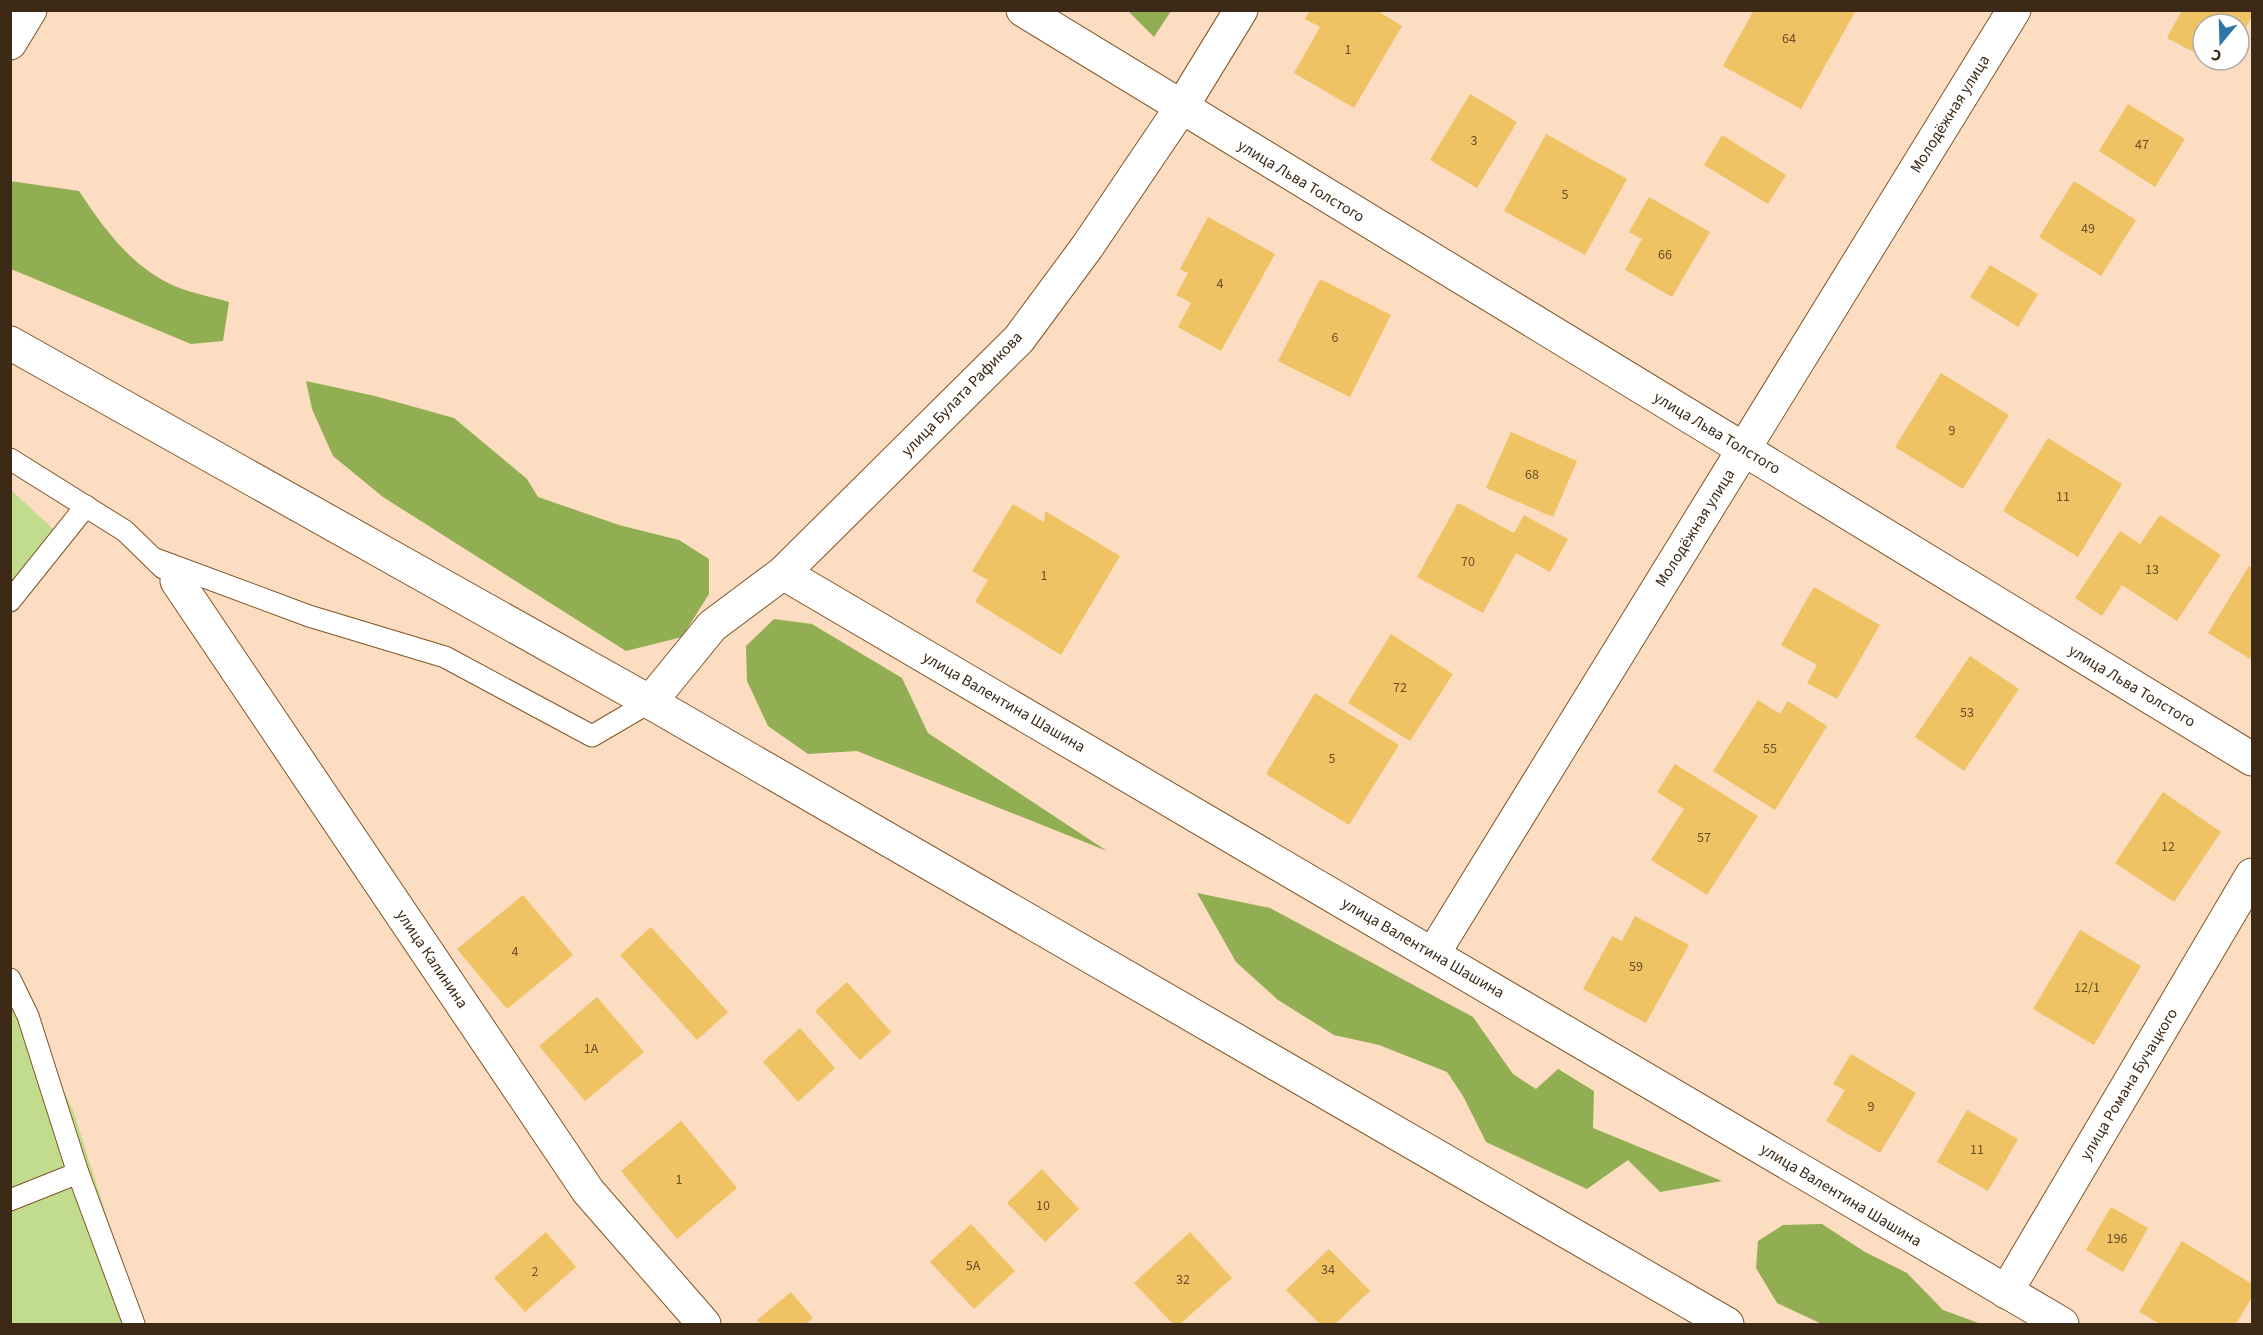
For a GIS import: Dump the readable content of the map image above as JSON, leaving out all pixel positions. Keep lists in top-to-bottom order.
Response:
{
  "streets": {
    "street": [
      "Молодёжная улица",
      "улица Льва Толстого",
      "улица Булата Рафикова",
      "улица Валентина Шашина",
      "улица Калинина",
      "улица Романа Бучацкого"
    ]
  },
  "crossings": [
    ["Молодёжная улица", "улица Льва Толстого"],
    ["Молодёжная улица", "улица Валентина Шашина"],
    ["улица Льва Толстого", "улица Булата Рафикова"],
    ["улица Булата Рафикова", "улица Валентина Шашина"],
    ["улица Валентина Шашина", "улица Романа Бучацкого"]
  ],
  "house_numbers": [
    "64",
    "1",
    "3",
    "47",
    "5",
    "49",
    "66",
    "4",
    "6",
    "9",
    "68",
    "11",
    "70",
    "13",
    "1",
    "72",
    "53",
    "55",
    "5",
    "57",
    "12",
    "4",
    "59",
    "12/1",
    "1А",
    "9",
    "11",
    "1",
    "10",
    "196",
    "5А",
    "34",
    "2",
    "32"
  ],
  "north": "bottom"
}
